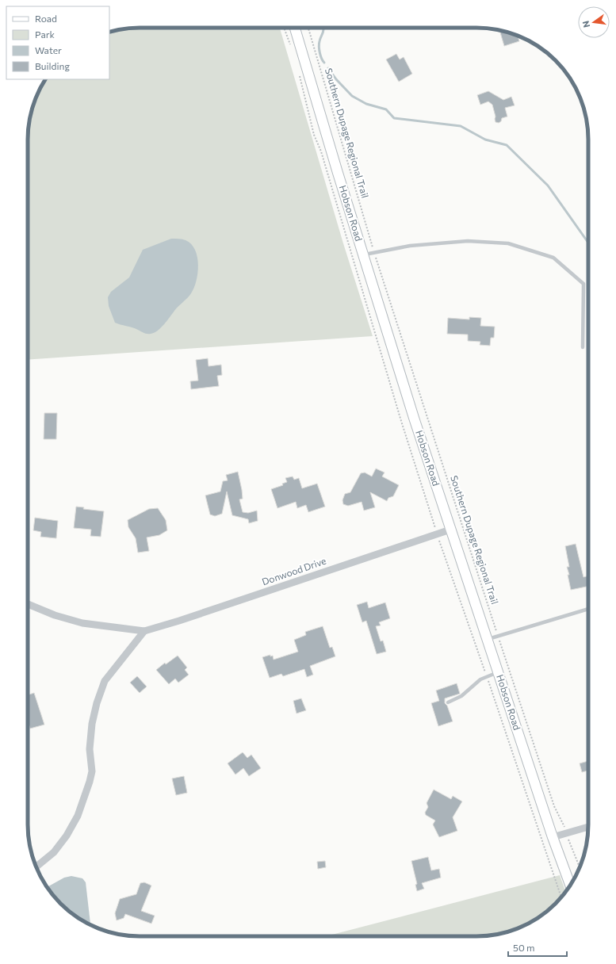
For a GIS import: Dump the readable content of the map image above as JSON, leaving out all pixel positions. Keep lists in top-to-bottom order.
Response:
{
  "streets": {
    "main road": ["Hobson Road"],
    "street": ["Donwood Drive"],
    "path": ["Southern Dupage Regional Trail"]
  },
  "crossings": [
    ["Hobson Road", "Donwood Drive"]
  ],
  "legend": [
    "Road",
    "Park",
    "Water",
    "Building"
  ],
  "scale_bar": "50 m",
  "north": "left"
}
